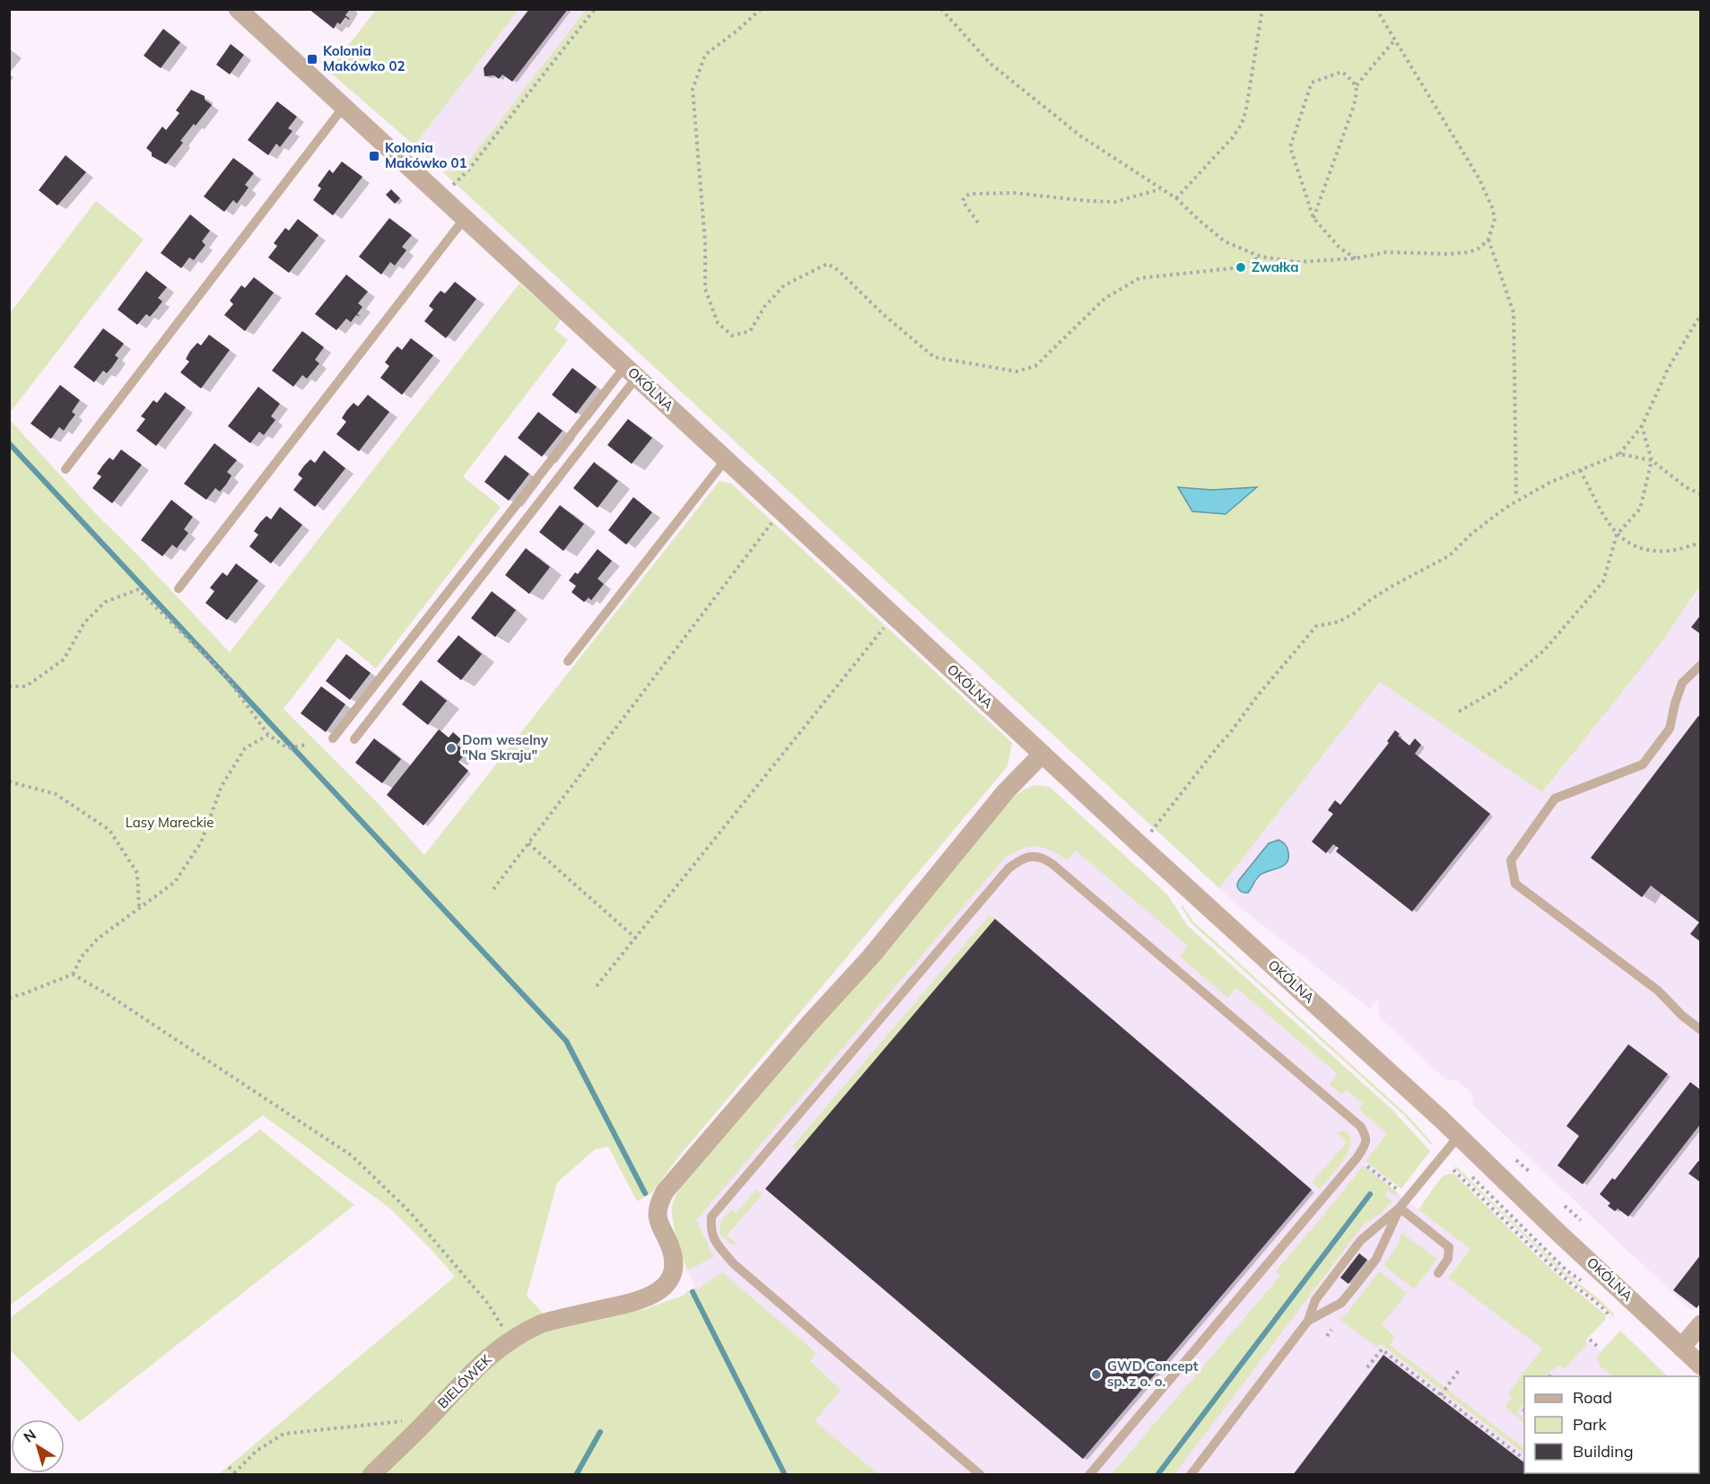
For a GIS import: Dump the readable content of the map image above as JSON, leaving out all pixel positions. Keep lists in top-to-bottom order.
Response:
{
  "streets": {
    "street": ["OKÓLNA", "BIELÓWEK"]
  },
  "crossings": [
    ["OKÓLNA", "BIELÓWEK"]
  ],
  "parks": ["Lasy Mareckie"],
  "places": {
    "transit": ["Kolonia Makówko 02", "Kolonia Makówko 01"],
    "other": ["Zwałka", "Dom weselny \"Na Skraju\"", "GWD Concept sp. z o. o."]
  },
  "legend": ["Road", "Park", "Building"],
  "north": "top left"
}
